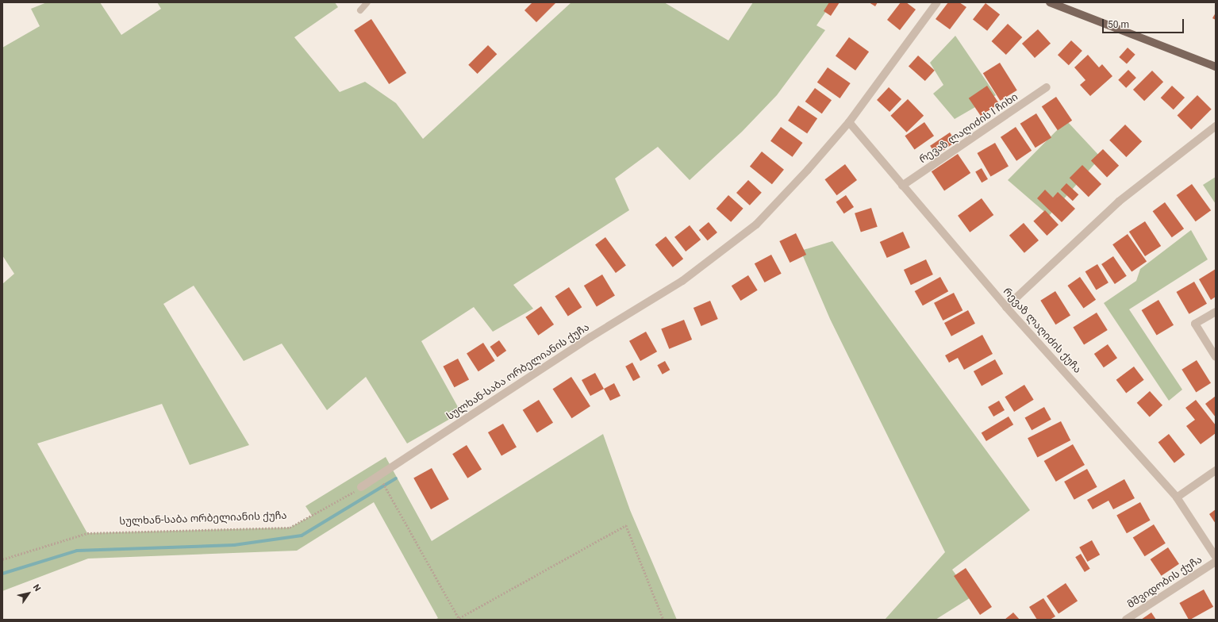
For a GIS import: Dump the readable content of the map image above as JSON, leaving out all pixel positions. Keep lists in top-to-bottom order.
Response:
{
  "streets": {
    "street": [
      "რევაზ ლაღიძის I ჩიხი",
      "რევაზ ლაღიძის ქუჩა",
      "სულხან-საბა ორბელიანის ქუჩა",
      "მშვიდობის ქუჩა"
    ]
  },
  "crossings": [
    ["რევაზ ლაღიძის I ჩიხი", "რევაზ ლაღიძის ქუჩა"],
    ["რევაზ ლაღიძის ქუჩა", "სულხან-საბა ორბელიანის ქუჩა"]
  ],
  "scale_bar": "50 m",
  "north": "top right"
}
